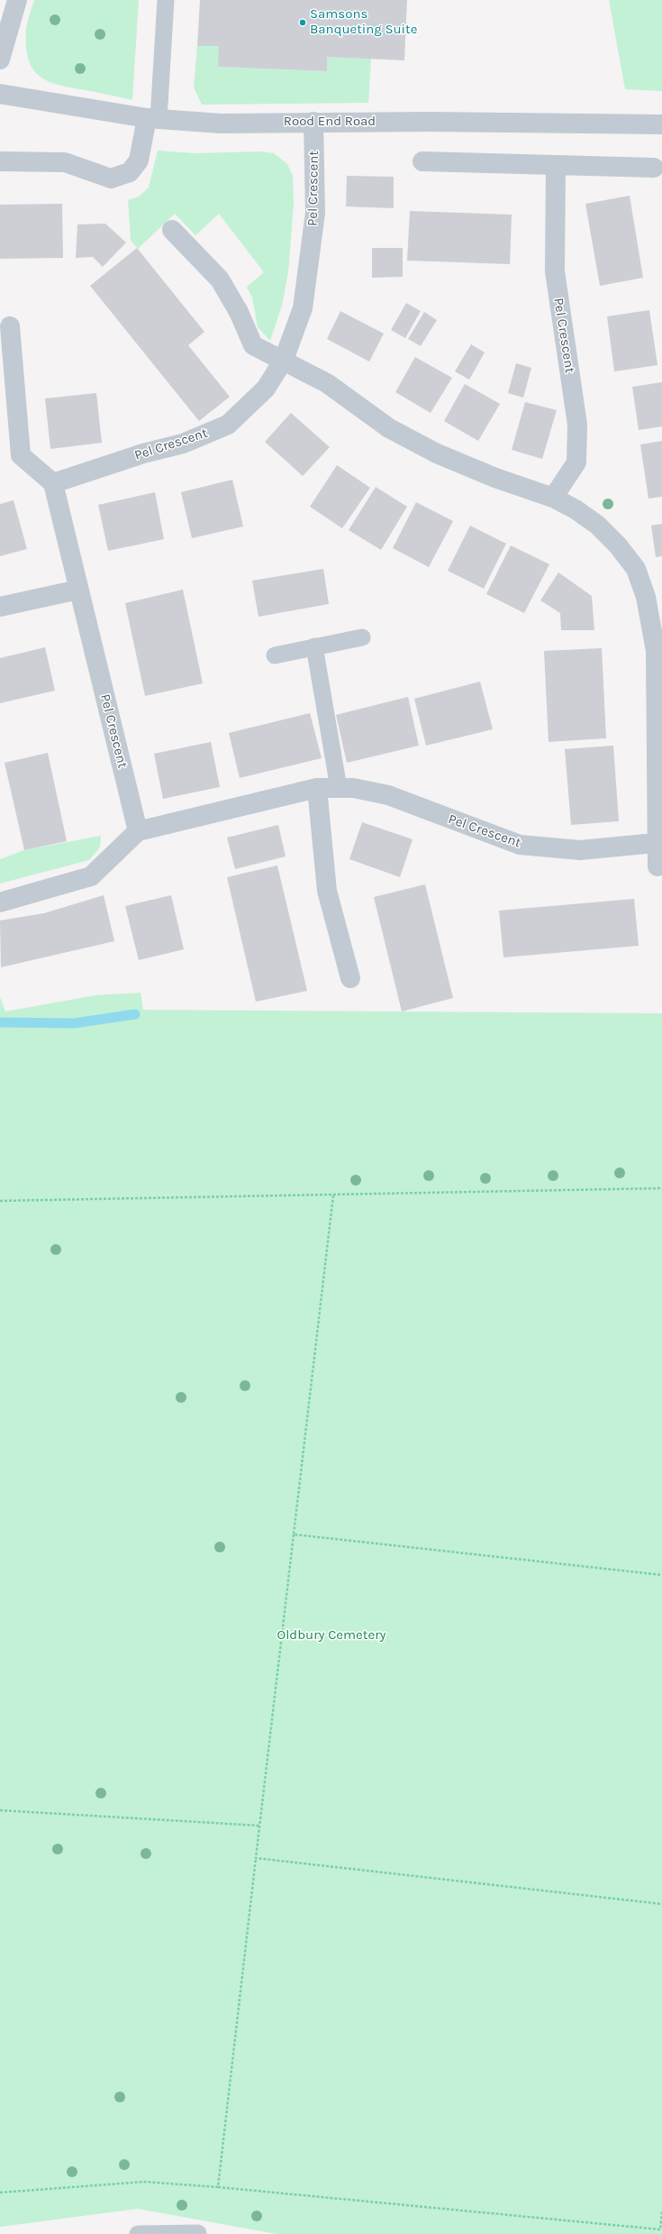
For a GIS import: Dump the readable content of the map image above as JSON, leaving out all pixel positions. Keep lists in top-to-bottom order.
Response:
{
  "streets": {
    "street": ["Rood End Road", "Pel Crescent"]
  },
  "crossings": [
    ["Rood End Road", "Pel Crescent"]
  ],
  "parks": ["Oldbury Cemetery"],
  "places": ["Samsons Banqueting Suite"]
}
